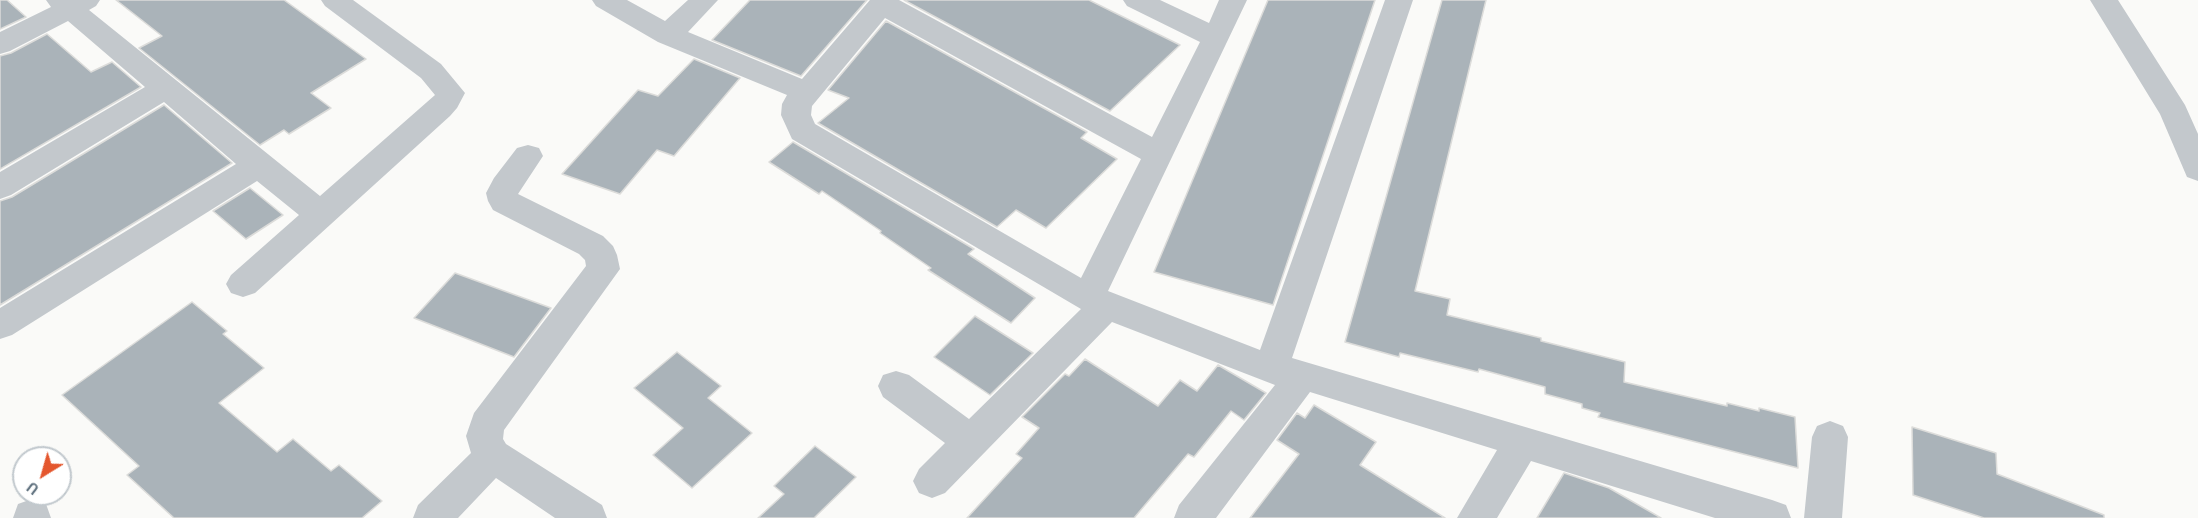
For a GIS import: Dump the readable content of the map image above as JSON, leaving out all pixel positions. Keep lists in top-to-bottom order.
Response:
{
  "north": "bottom left"
}
